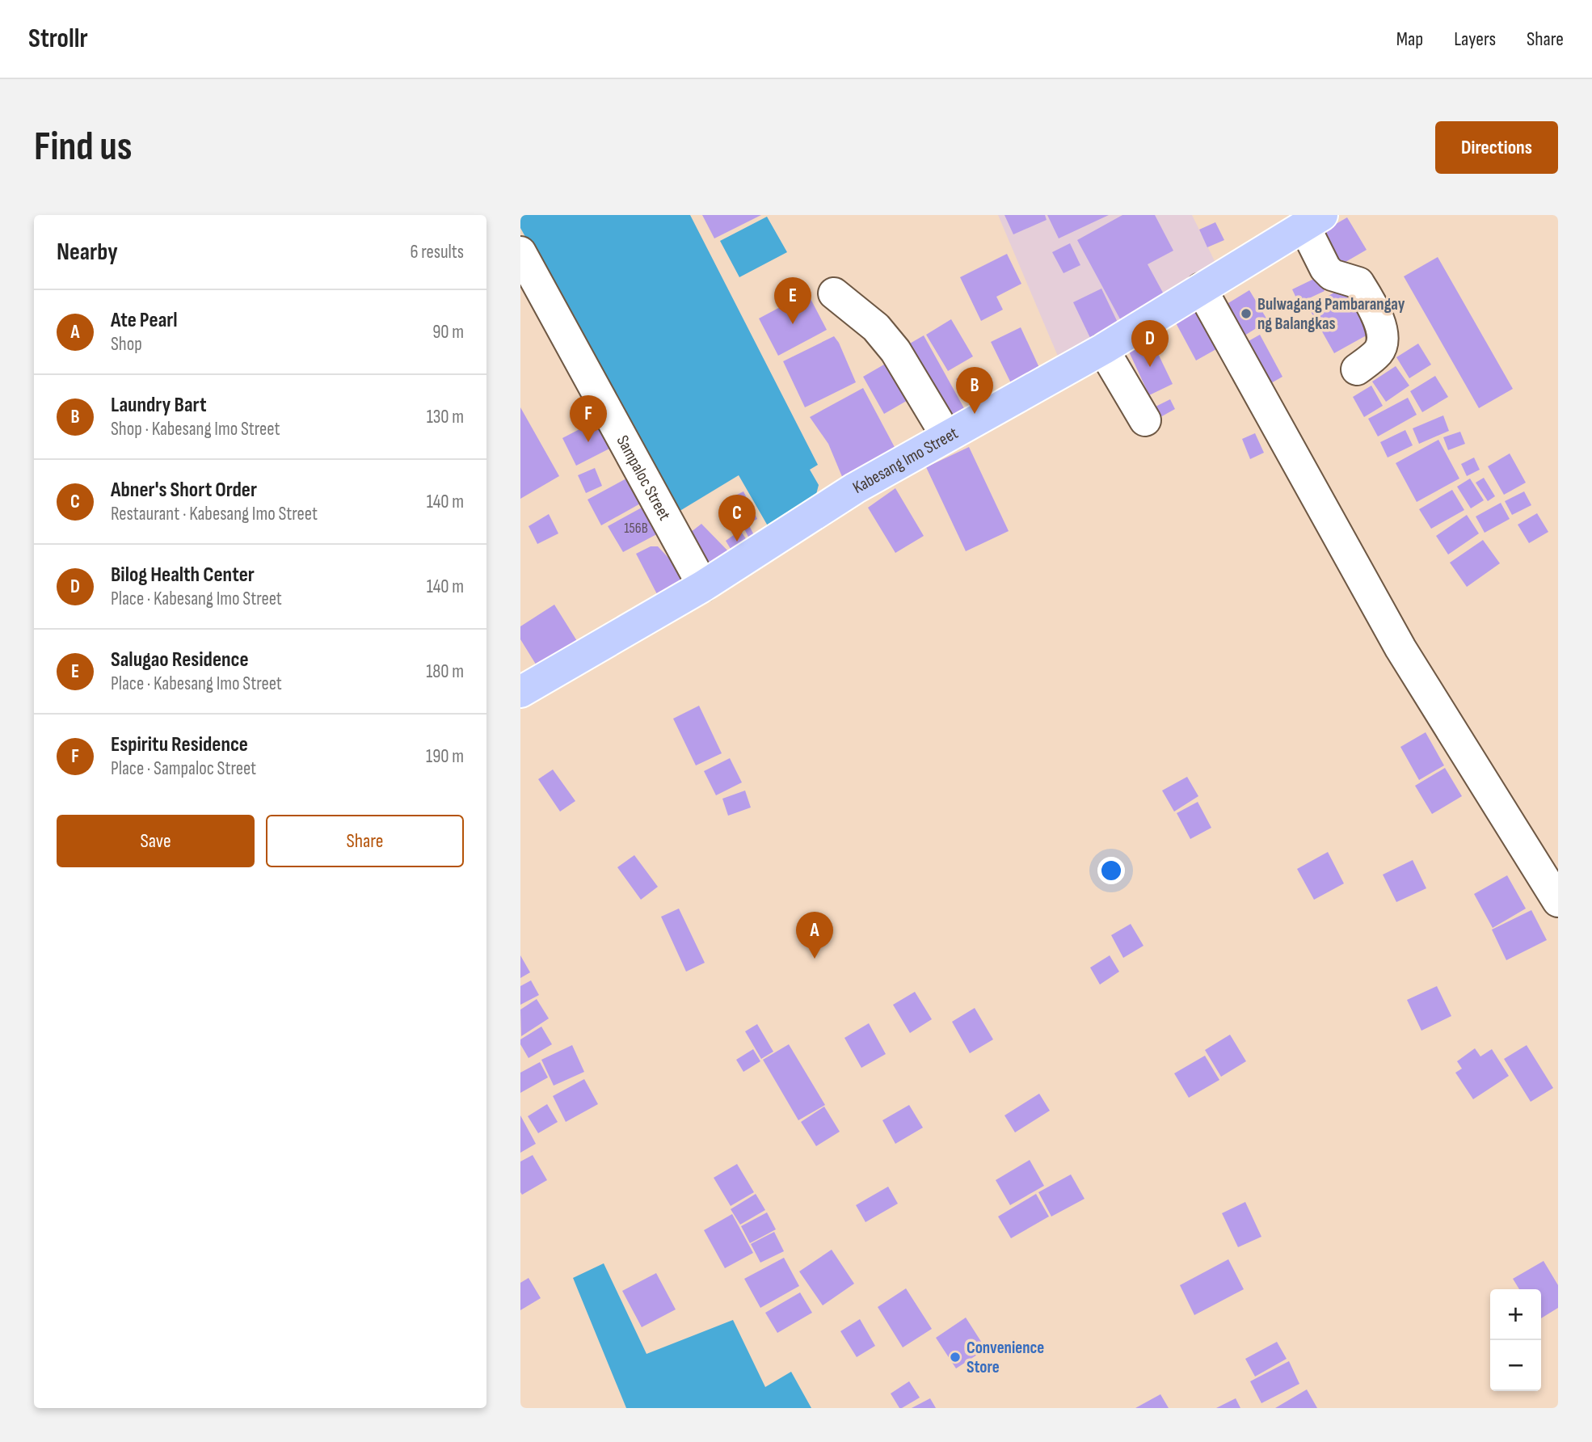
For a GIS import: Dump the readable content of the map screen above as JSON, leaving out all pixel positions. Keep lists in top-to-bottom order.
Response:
{
  "streets": {
    "main road": ["Kabesang Imo Street"],
    "street": ["Sampaloc Street"]
  },
  "crossings": [
    ["Kabesang Imo Street", "Sampaloc Street"]
  ],
  "places": ["Bulwagang Pambarangay ng Balangkas", "Convenience Store"],
  "house_numbers": ["156B"],
  "page": {
    "header": "Strollr",
    "nav": ["Map", "Layers", "Share"],
    "buttons": [
      "Directions",
      ["Save", "Share"]
    ],
    "title": "Find us",
    "heading": ["Nearby", "6 results"],
    "pins": [
      "E",
      "D",
      "B",
      "F",
      "C",
      "A"
    ],
    "list": [
      {
        "mark": "A",
        "name": "Ate Pearl",
        "note": "Shop",
        "value": "90 m"
      },
      {
        "mark": "B",
        "name": "Laundry Bart",
        "note": "Shop · Kabesang Imo Street",
        "value": "130 m"
      },
      {
        "mark": "C",
        "name": "Abner's Short Order",
        "note": "Restaurant · Kabesang Imo Street",
        "value": "140 m"
      },
      {
        "mark": "D",
        "name": "Bilog Health Center",
        "note": "Place · Kabesang Imo Street",
        "value": "140 m"
      },
      {
        "mark": "E",
        "name": "Salugao Residence",
        "note": "Place · Kabesang Imo Street",
        "value": "180 m"
      },
      {
        "mark": "F",
        "name": "Espiritu Residence",
        "note": "Place · Sampaloc Street",
        "value": "190 m"
      }
    ],
    "map_buttons": ["+", "−"]
  }
}
